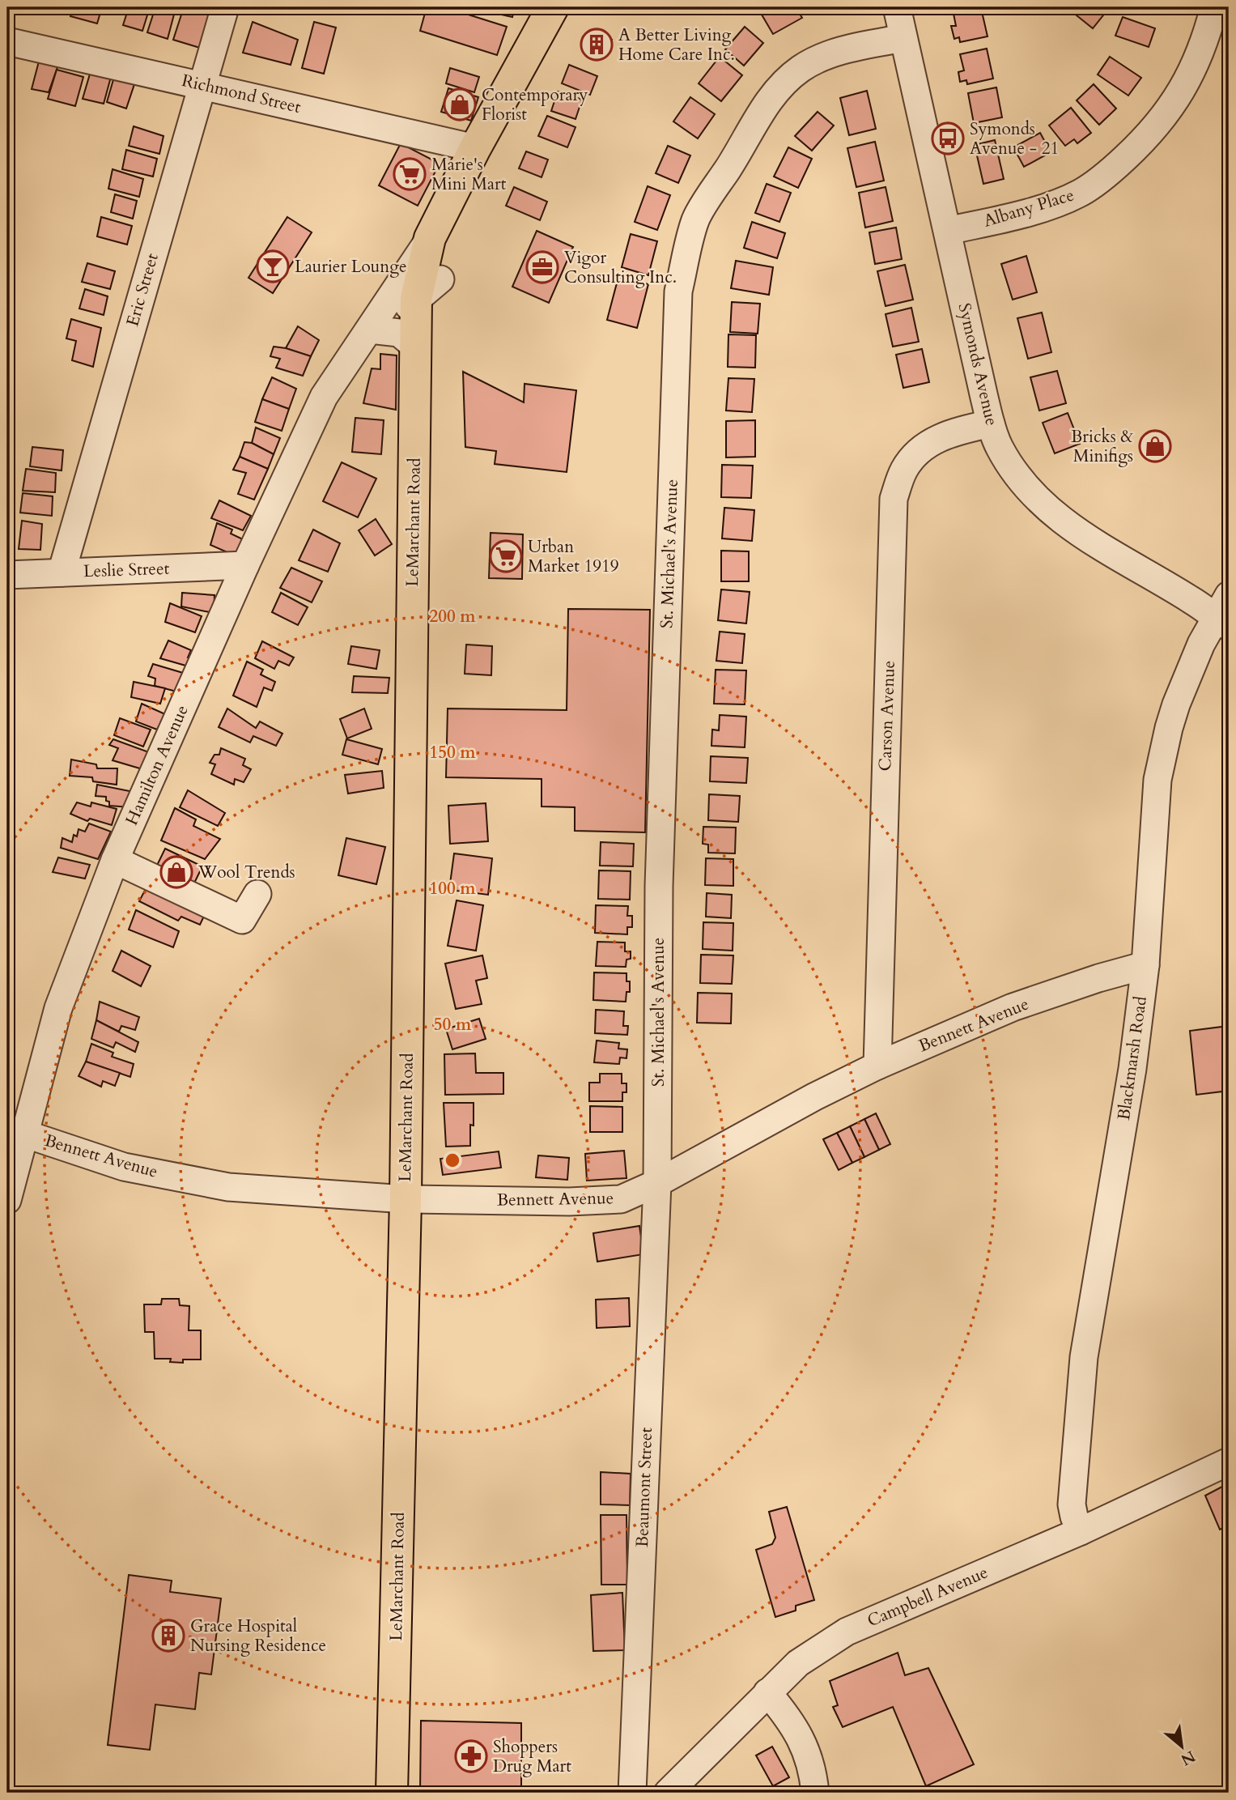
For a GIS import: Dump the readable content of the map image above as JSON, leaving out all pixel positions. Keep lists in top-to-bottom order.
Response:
{
  "streets": {
    "main road": ["LeMarchant Road", "Hamilton Avenue"],
    "street": [
      "Richmond Street",
      "Albany Place",
      "Eric Street",
      "Symonds Avenue",
      "St. Michael's Avenue",
      "Leslie Street",
      "Carson Avenue",
      "Bennett Avenue",
      "Blackmarsh Road",
      "Beaumont Street",
      "Campbell Avenue"
    ]
  },
  "crossings": [
    ["Richmond Street", "Eric Street"],
    ["Richmond Street", "Hamilton Avenue"],
    ["Albany Place", "Symonds Avenue"],
    ["Eric Street", "Leslie Street"],
    ["Symonds Avenue", "St. Michael's Avenue"],
    ["Symonds Avenue", "Carson Avenue"],
    ["Symonds Avenue", "Blackmarsh Road"],
    ["LeMarchant Road", "Hamilton Avenue"],
    ["LeMarchant Road", "Bennett Avenue"],
    ["St. Michael's Avenue", "Bennett Avenue"],
    ["St. Michael's Avenue", "Beaumont Street"],
    ["Leslie Street", "Hamilton Avenue"],
    ["Carson Avenue", "Bennett Avenue"],
    ["Hamilton Avenue", "Bennett Avenue"],
    ["Bennett Avenue", "Blackmarsh Road"],
    ["Bennett Avenue", "Beaumont Street"],
    ["Blackmarsh Road", "Campbell Avenue"]
  ],
  "places": {
    "building": ["A Better Living Home Care Inc.", "Grace Hospital Nursing Residence"],
    "shop": ["Contemporary Florist", "Bricks & Minifigs", "Wool Trends"],
    "bus stop": ["Symonds Avenue - 21"],
    "supermarket": ["Marie's Mini Mart", "Urban Market 1919"],
    "bar": ["Laurier Lounge"],
    "office": ["Vigor Consulting Inc."],
    "pharmacy": ["Shoppers Drug Mart"]
  },
  "north": "bottom right",
  "rings": [
    "200 m",
    "150 m",
    "100 m",
    "50 m"
  ]
}
